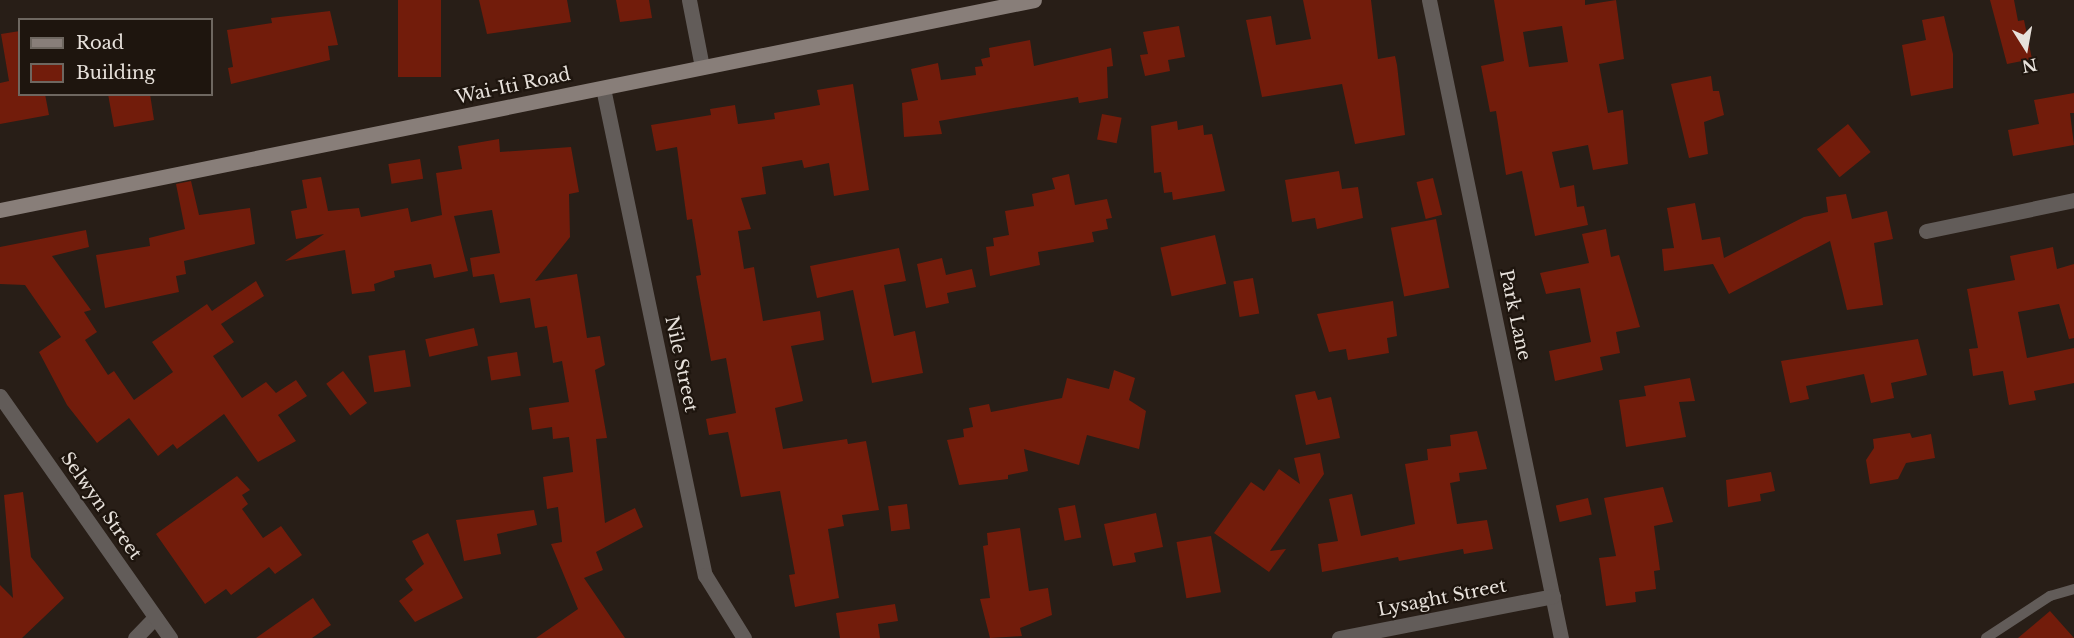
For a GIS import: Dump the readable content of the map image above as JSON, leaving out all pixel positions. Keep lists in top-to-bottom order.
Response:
{
  "streets": {
    "main road": ["Wai-Iti Road"],
    "street": [
      "Park Lane",
      "Nile Street",
      "Selwyn Street",
      "Lysaght Street"
    ]
  },
  "crossings": [
    ["Wai-Iti Road", "Nile Street"],
    ["Park Lane", "Lysaght Street"]
  ],
  "legend": ["Road", "Building"],
  "north": "bottom"
}
